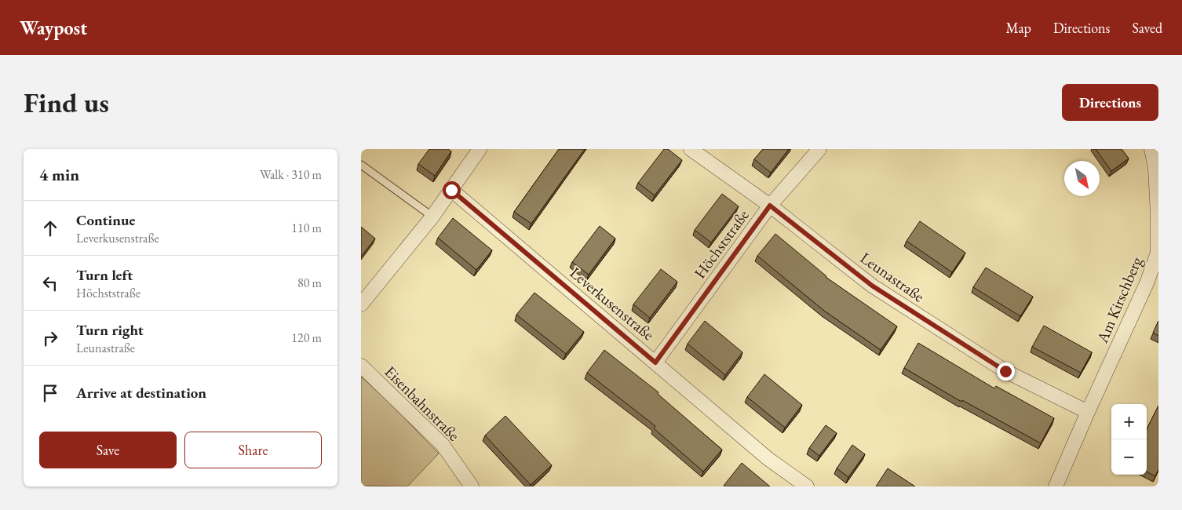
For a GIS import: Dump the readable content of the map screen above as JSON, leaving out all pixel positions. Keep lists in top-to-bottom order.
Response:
{
  "streets": {
    "street": [
      "Höchststraße",
      "Leunastraße",
      "Am Kirschberg",
      "Leverkusenstraße",
      "Eisenbahnstraße"
    ]
  },
  "crossings": [
    ["Höchststraße", "Leunastraße"],
    ["Höchststraße", "Leverkusenstraße"],
    ["Leunastraße", "Am Kirschberg"]
  ],
  "north": "bottom right",
  "page": {
    "header": "Waypost",
    "nav": ["Map", "Directions", "Saved"],
    "buttons": [
      "Directions",
      ["Save", "Share"]
    ],
    "title": "Find us",
    "heading": ["4 min", "Walk · 310 m"],
    "list": [
      ["Continue", "Leverkusenstraße", "110 m"],
      ["Turn left", "Höchststraße", "80 m"],
      ["Turn right", "Leunastraße", "120 m"],
      "Arrive at destination"
    ],
    "map_buttons": ["+", "−"]
  }
}
